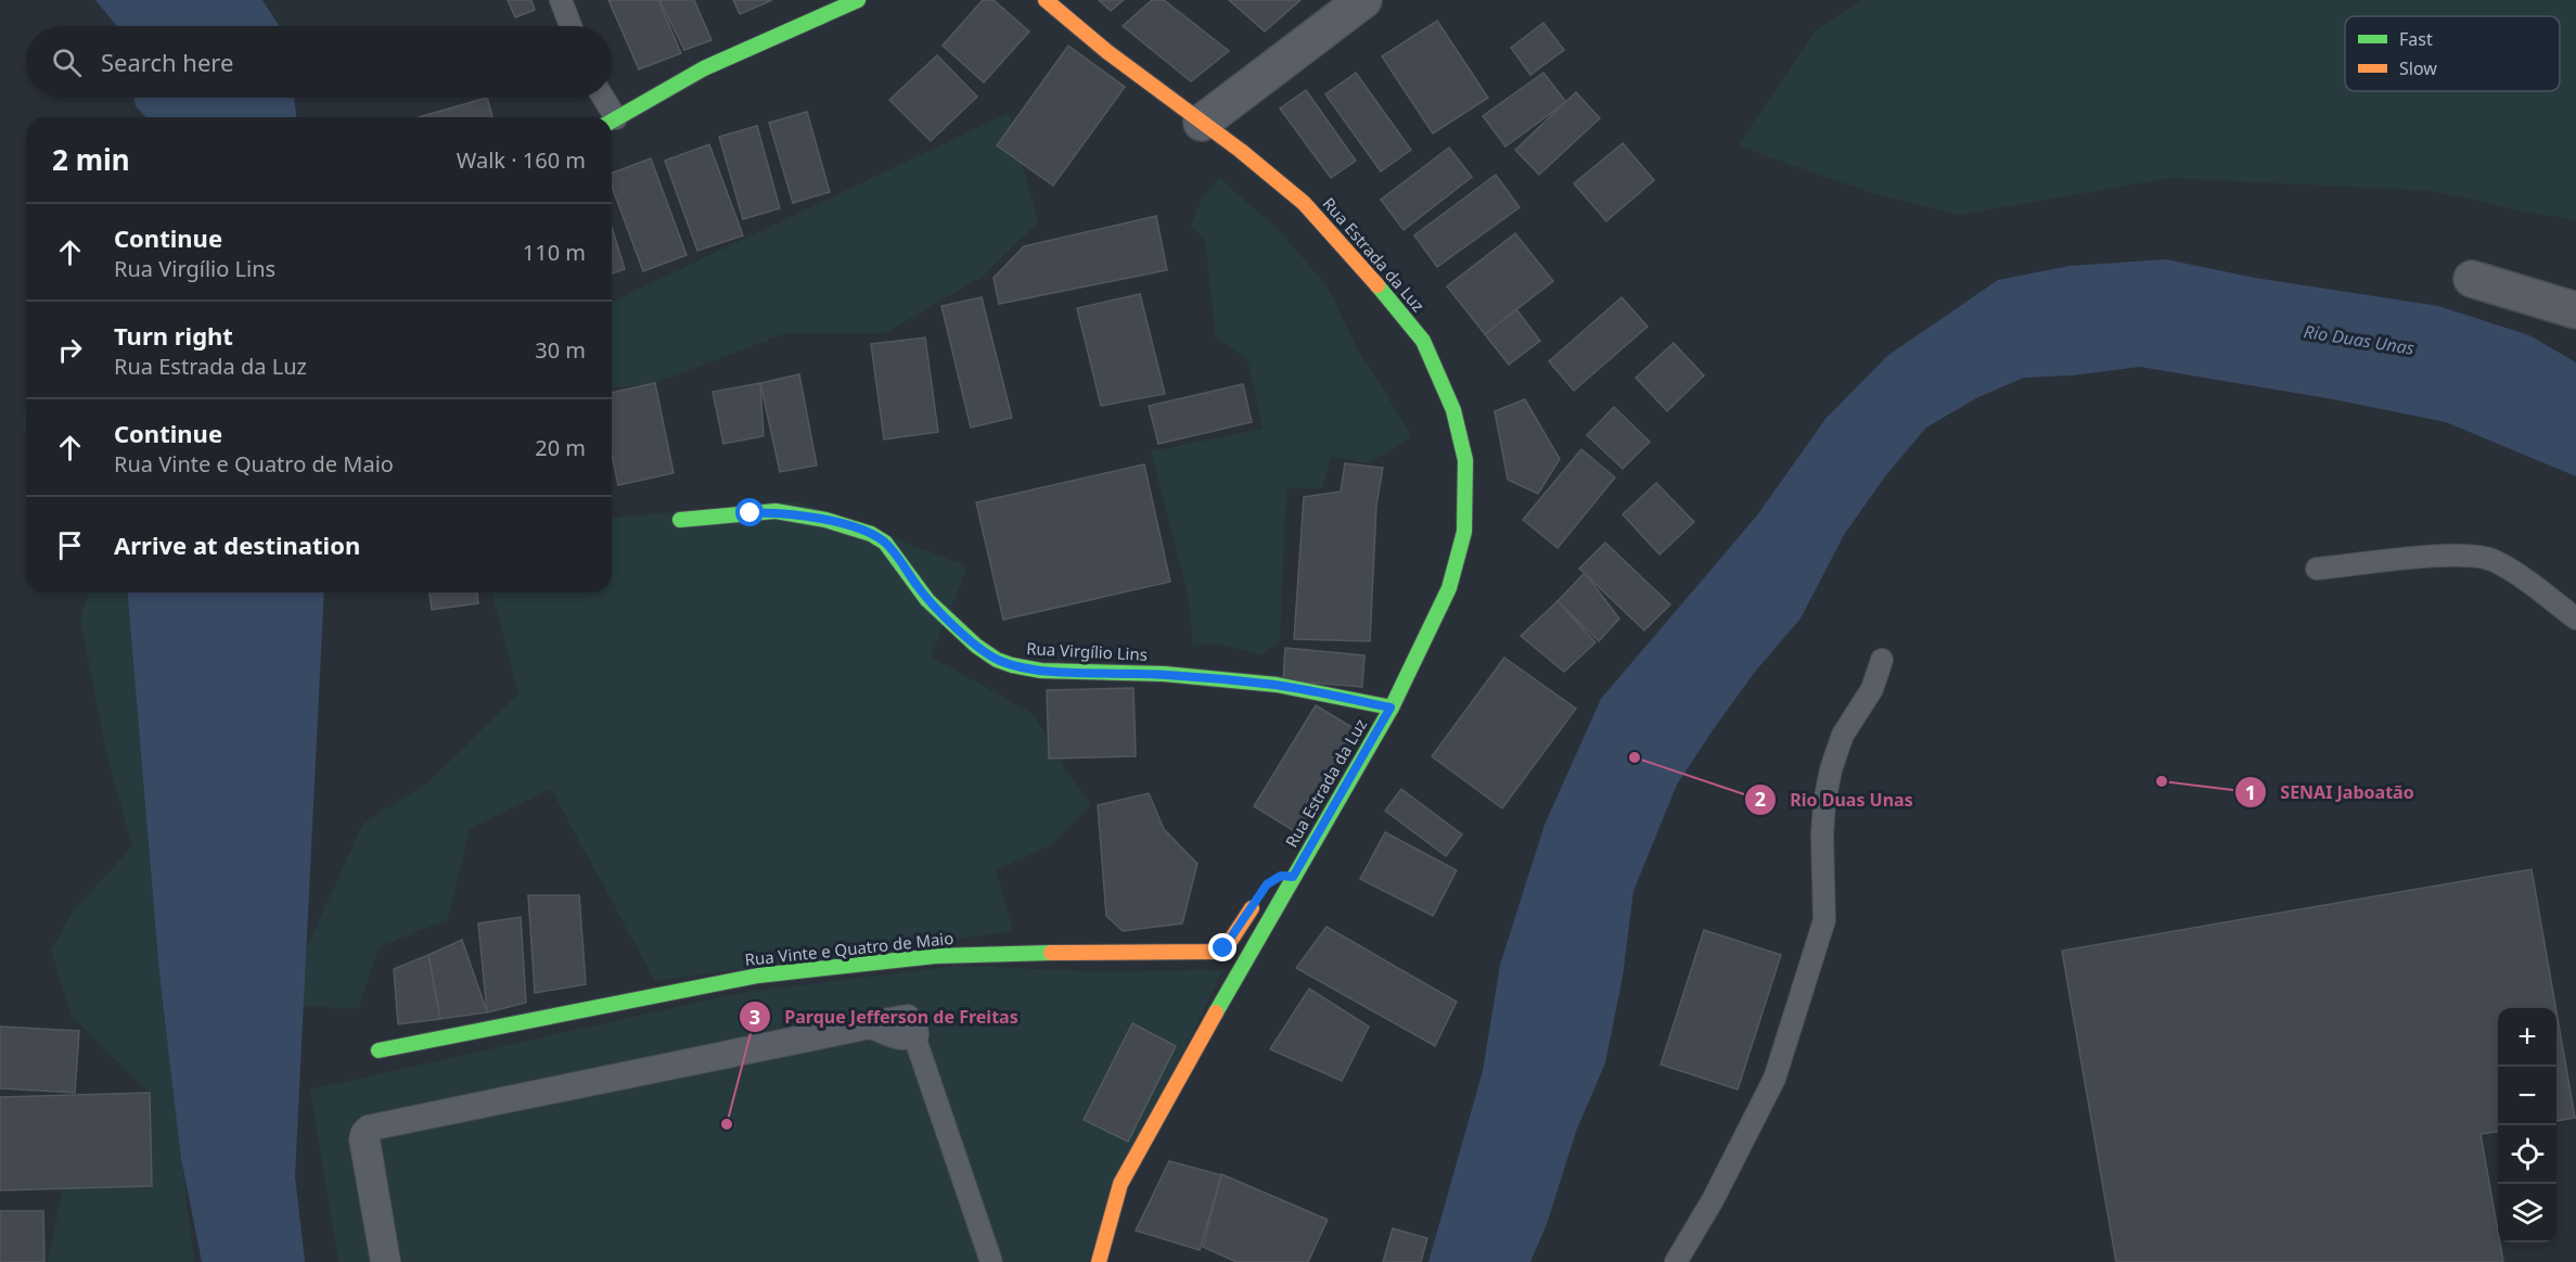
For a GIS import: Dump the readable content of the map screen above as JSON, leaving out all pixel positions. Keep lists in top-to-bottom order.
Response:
{
  "streets": {
    "street": ["Rua Estrada da Luz", "Rua Virgílio Lins", "Rua Vinte e Quatro de Maio"]
  },
  "crossings": [
    ["Rua Estrada da Luz", "Rua Virgílio Lins"]
  ],
  "water": ["Rio Duas Unas"],
  "places": ["Rio Duas Unas", "SENAI Jaboatão", "Parque Jefferson de Freitas"],
  "legend": ["Fast", "Slow"],
  "page": {
    "search": "Search here",
    "heading": ["2 min", "Walk · 160 m"],
    "list": [
      ["Continue", "Rua Virgílio Lins", "110 m"],
      ["Turn right", "Rua Estrada da Luz", "30 m"],
      ["Continue", "Rua Vinte e Quatro de Maio", "20 m"],
      "Arrive at destination"
    ],
    "map_buttons": ["+", "−"]
  }
}
